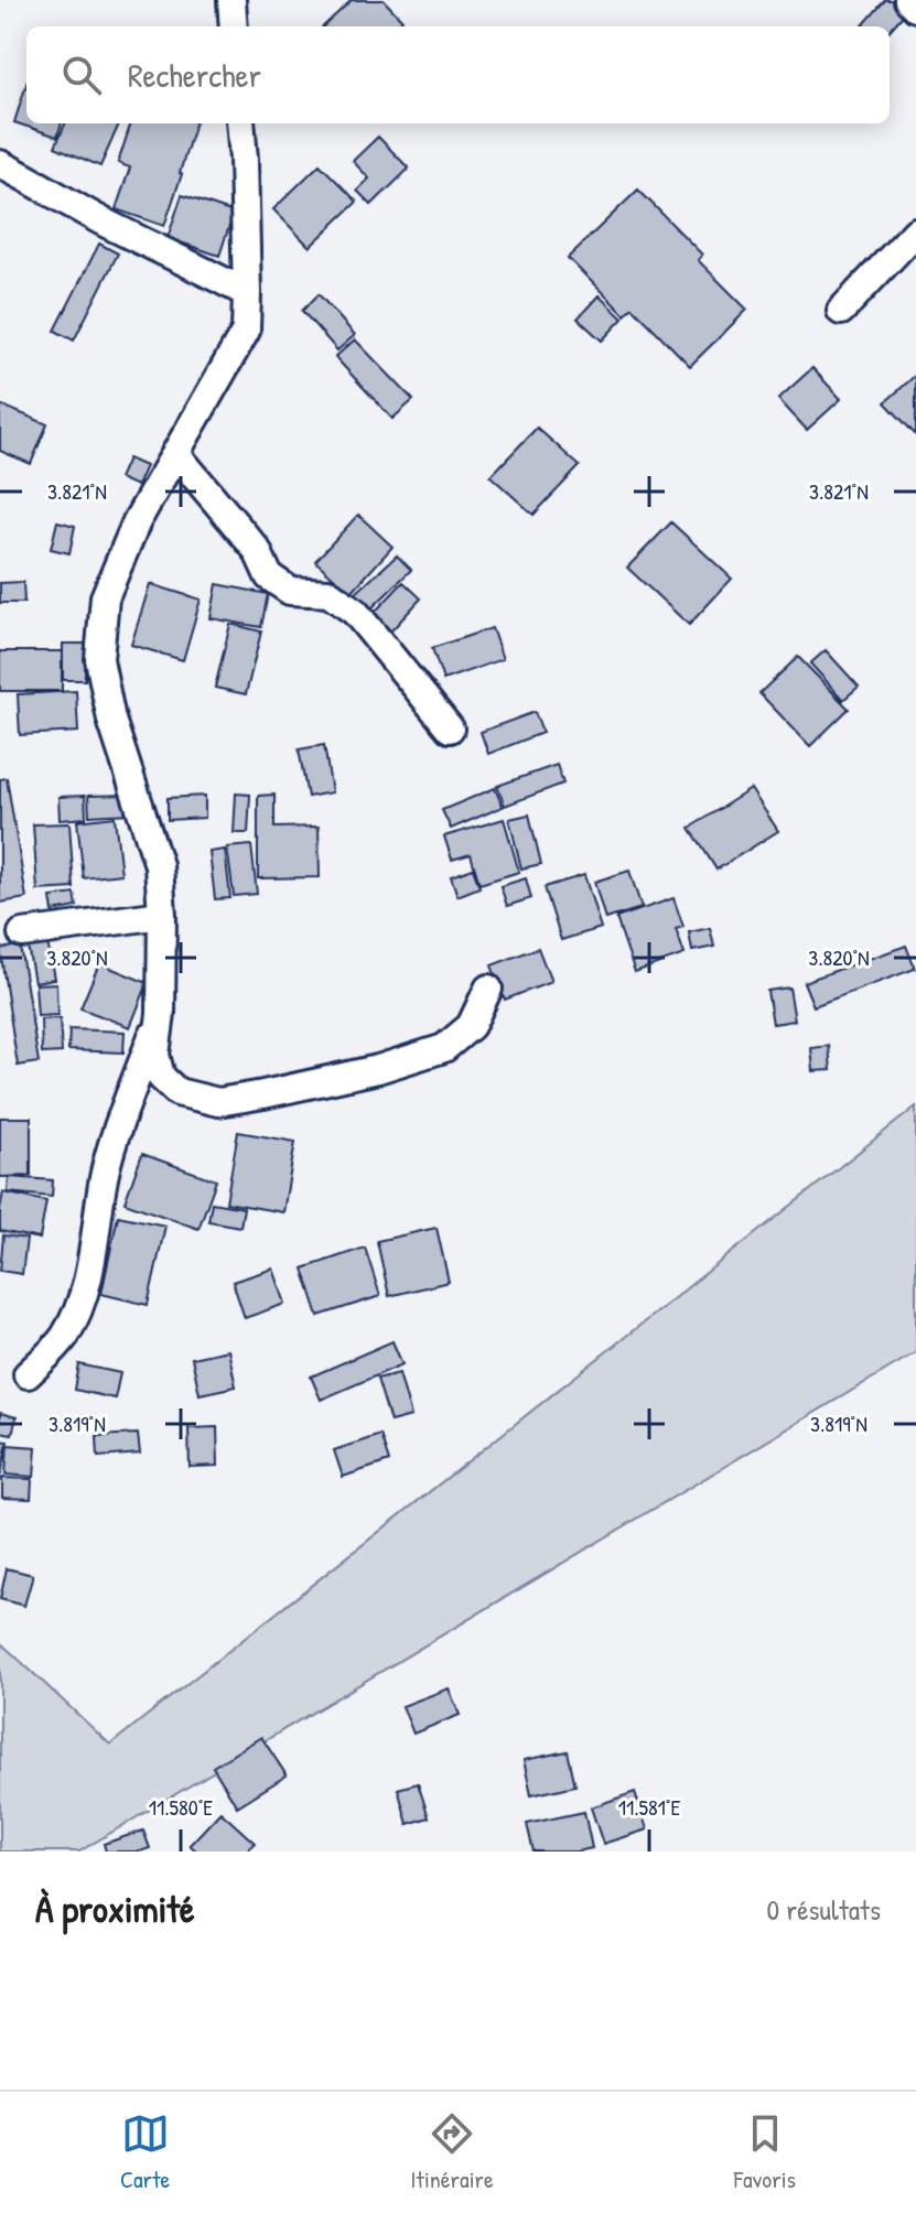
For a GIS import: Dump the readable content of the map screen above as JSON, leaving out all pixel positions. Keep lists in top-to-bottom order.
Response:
{
  "page": {
    "search": "Rechercher",
    "heading": ["À proximité", "0 résultats"],
    "nav": ["Carte", "Itinéraire", "Favoris"]
  },
  "coordinates": [
    "3.821°N",
    "3.820°N",
    "3.819°N",
    "11.580°E",
    "11.581°E"
  ]
}
